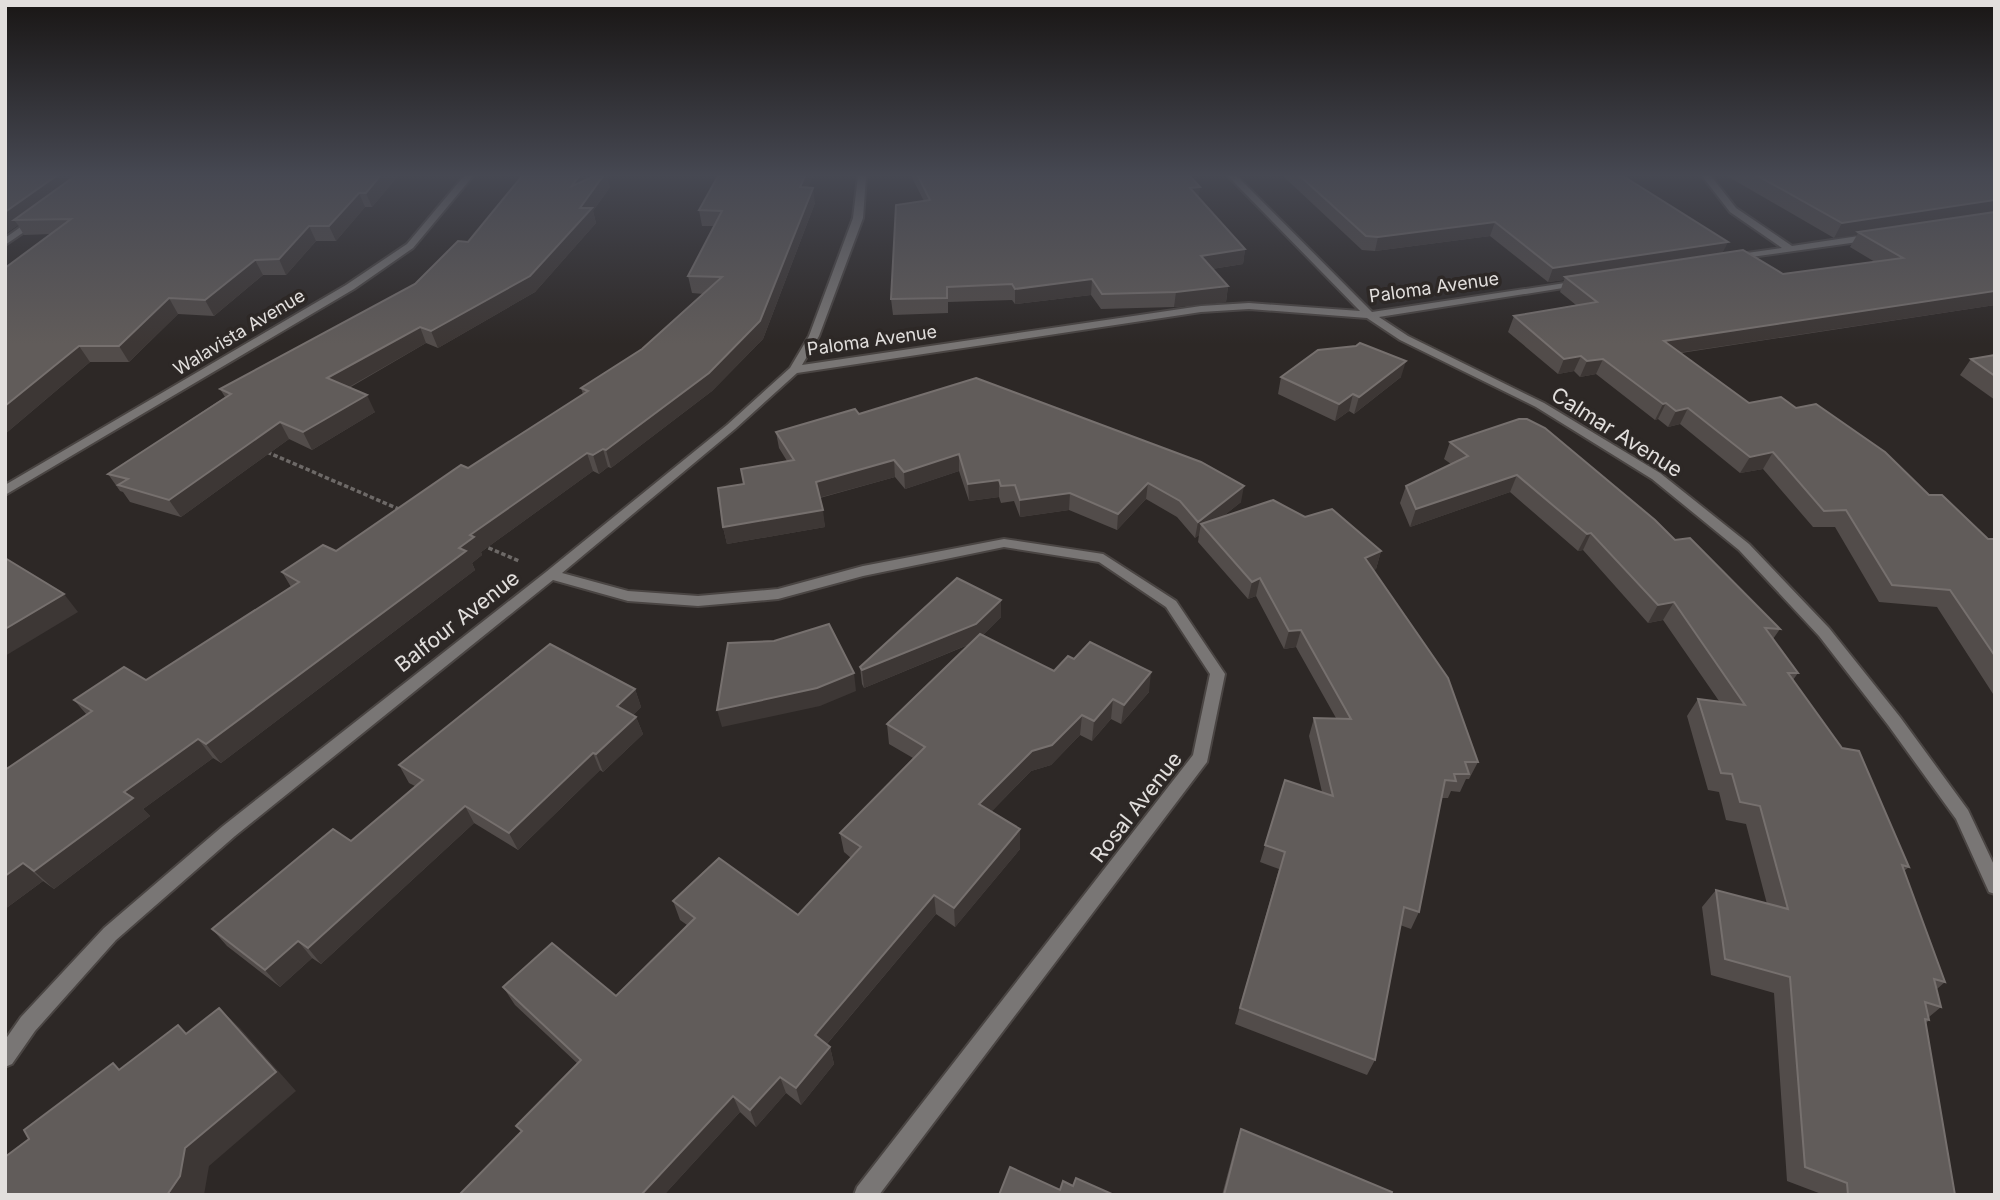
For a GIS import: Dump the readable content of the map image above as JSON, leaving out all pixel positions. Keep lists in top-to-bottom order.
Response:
{
  "streets": {
    "street": [
      "Paloma Avenue",
      "Walavista Avenue",
      "Calmar Avenue",
      "Balfour Avenue",
      "Rosal Avenue"
    ]
  },
  "crossings": [
    ["Paloma Avenue", "Calmar Avenue"],
    ["Paloma Avenue", "Balfour Avenue"],
    ["Balfour Avenue", "Rosal Avenue"]
  ]
}
